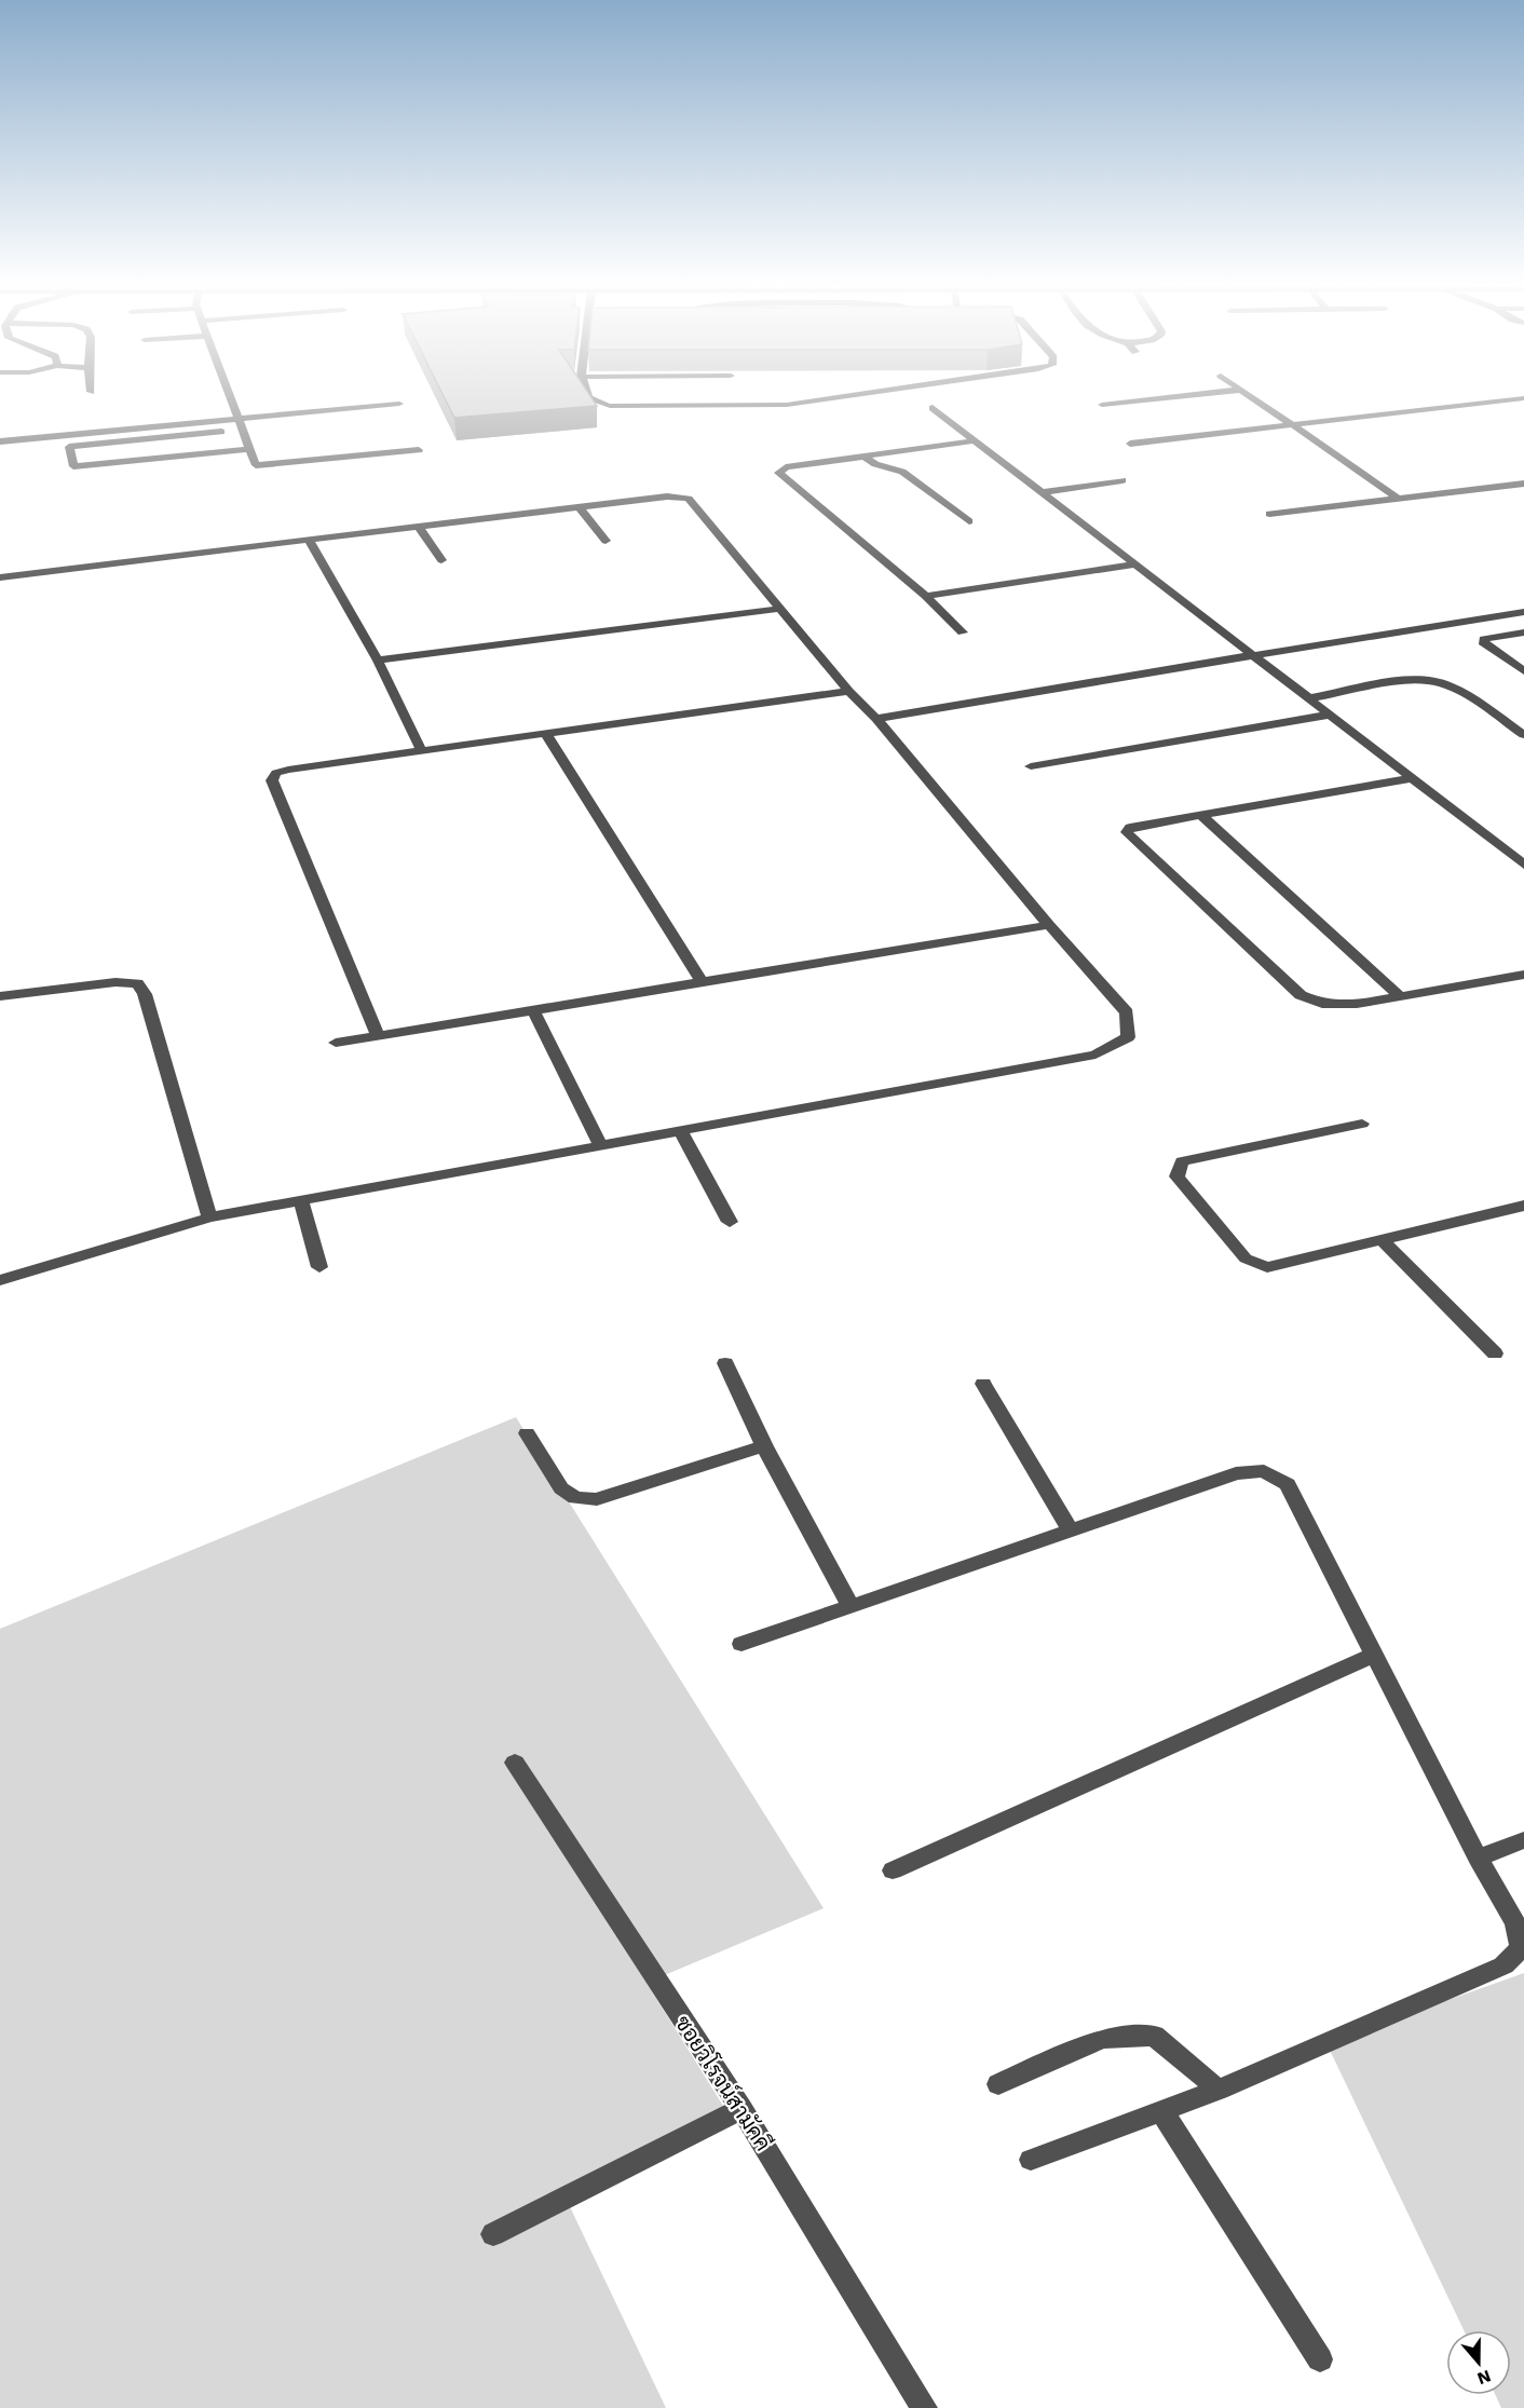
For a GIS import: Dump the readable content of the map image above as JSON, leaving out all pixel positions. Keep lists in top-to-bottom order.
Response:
{
  "streets": {
    "street": ["ซอยวิโรจน์สามัคคี"]
  },
  "north": "bottom"
}
